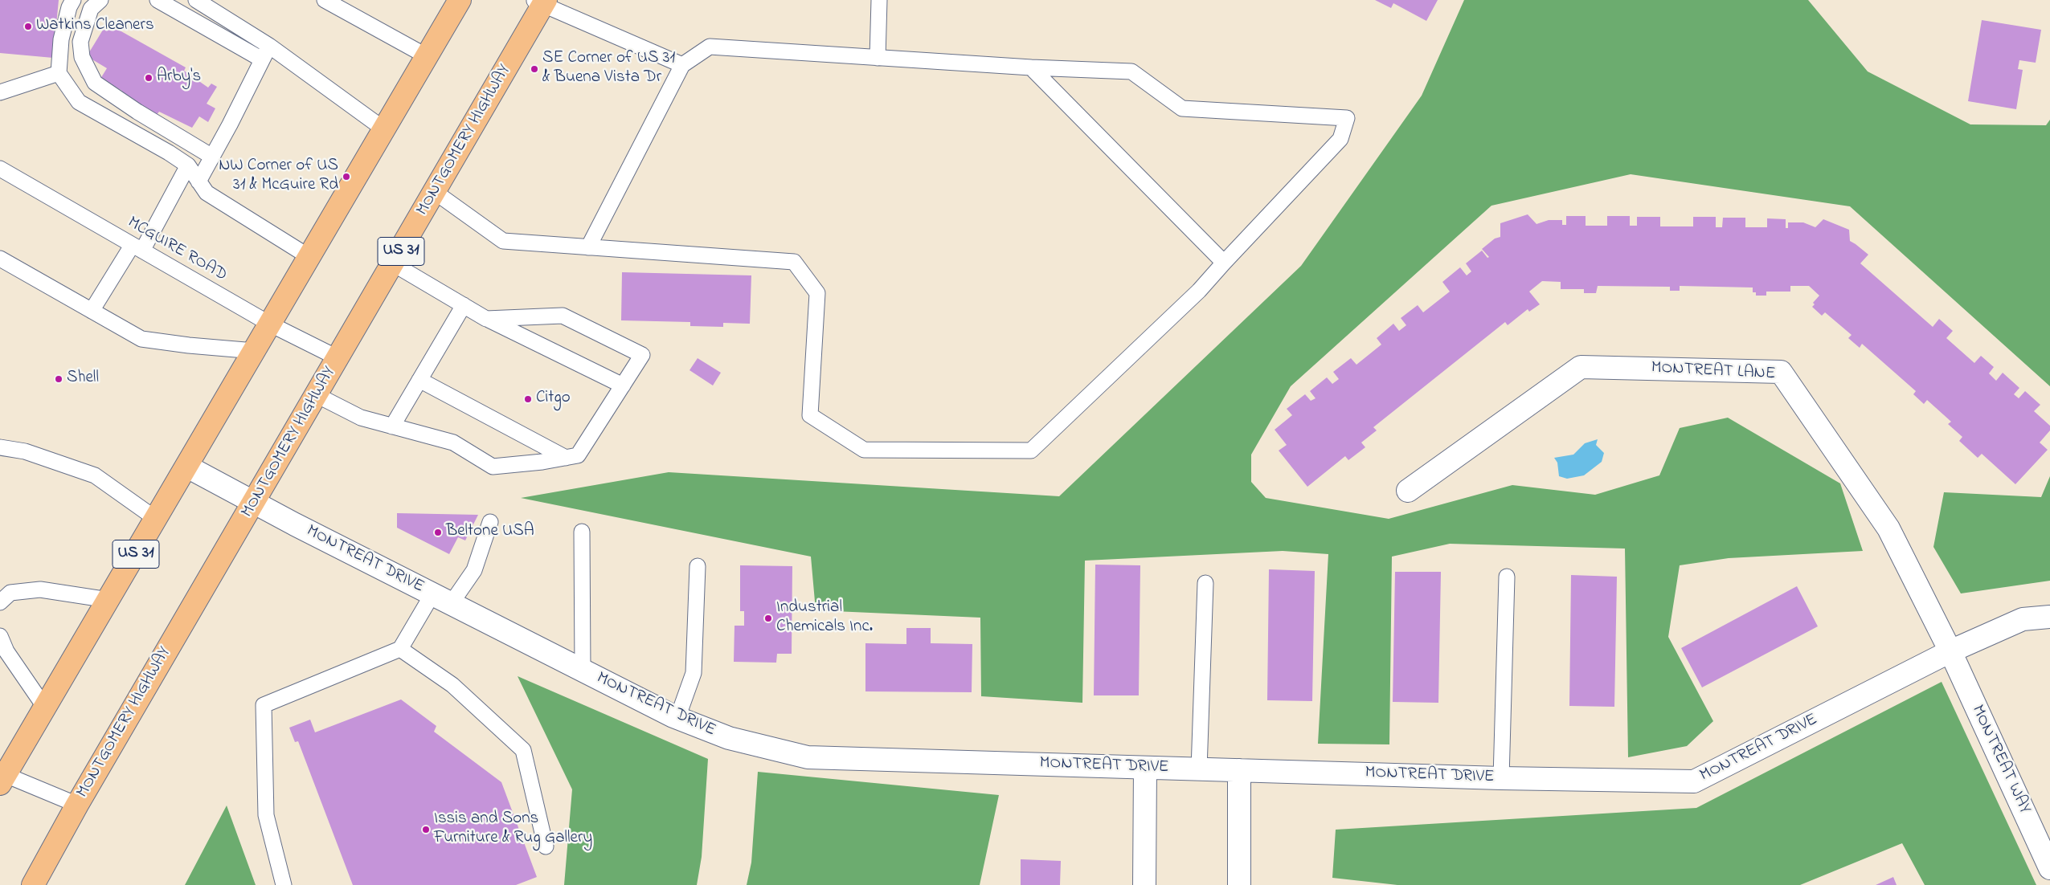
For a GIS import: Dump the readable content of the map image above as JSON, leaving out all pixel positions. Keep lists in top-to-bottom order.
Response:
{
  "streets": {
    "main road": ["MONTGOMERY HIGHWAY", "US 31"],
    "street": ["MONTREAT LANE", "MONTREAT DRIVE", "MONTREAT WAY"],
    "lane": ["MCGUIRE ROAD"]
  },
  "crossings": [
    ["MONTGOMERY HIGHWAY", "MCGUIRE ROAD"],
    ["MONTGOMERY HIGHWAY", "MONTREAT DRIVE"],
    ["MCGUIRE ROAD", "US 31"],
    ["US 31", "MONTREAT DRIVE"],
    ["MONTREAT LANE", "MONTREAT DRIVE"],
    ["MONTREAT LANE", "MONTREAT WAY"],
    ["MONTREAT DRIVE", "MONTREAT WAY"]
  ],
  "places": [
    "Watkins Cleaners",
    "SE Corner of US 31 & Buena Vista Dr",
    "Arby's",
    "NW Corner of US 31 & McGuire Rd",
    "Shell",
    "Citgo",
    "Beltone USA",
    "Industrial Chemicals Inc.",
    "Issis and Sons Furniture & Rug Gallery"
  ]
}
